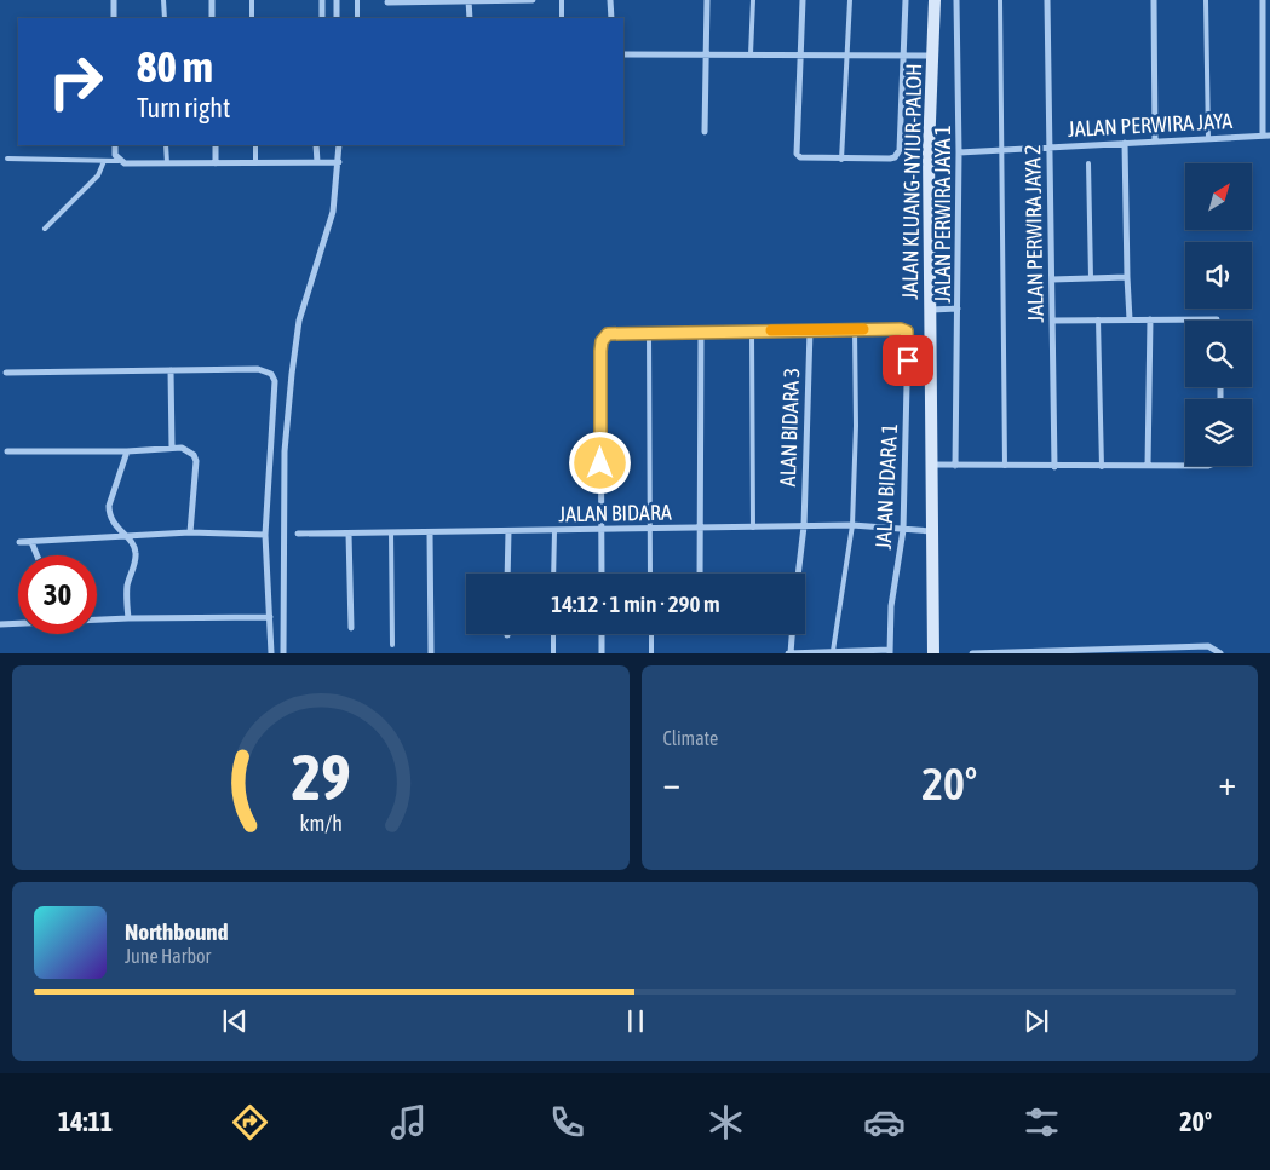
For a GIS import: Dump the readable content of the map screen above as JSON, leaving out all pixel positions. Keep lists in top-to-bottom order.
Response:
{
  "streets": {
    "street": [
      "JALAN PERWIRA JAYA",
      "JALAN KLUANG-NYIUR-PALOH",
      "JALAN PERWIRA JAYA 1",
      "JALAN PERWIRA JAYA 2",
      "ALAN BIDARA 3",
      "JALAN BIDARA 1",
      "JALAN BIDARA"
    ]
  },
  "crossings": [
    ["JALAN PERWIRA JAYA", "JALAN PERWIRA JAYA 1"],
    ["JALAN PERWIRA JAYA", "JALAN PERWIRA JAYA 2"],
    ["JALAN KLUANG-NYIUR-PALOH", "JALAN BIDARA"],
    ["ALAN BIDARA 3", "JALAN BIDARA"],
    ["JALAN BIDARA 1", "JALAN BIDARA"]
  ],
  "north": "top right",
  "page": {
    "turn": ["80 m", "Turn right"],
    "limit": "30",
    "trip": "14:12 · 1 min · 290 m",
    "tile": "Climate",
    "heat": ["−", "20°", "+"],
    "song": ["Northbound", "June Harbor"],
    "tabs": ["14:11", "20°"],
    "gauge": ["29", "km/h"]
  }
}
